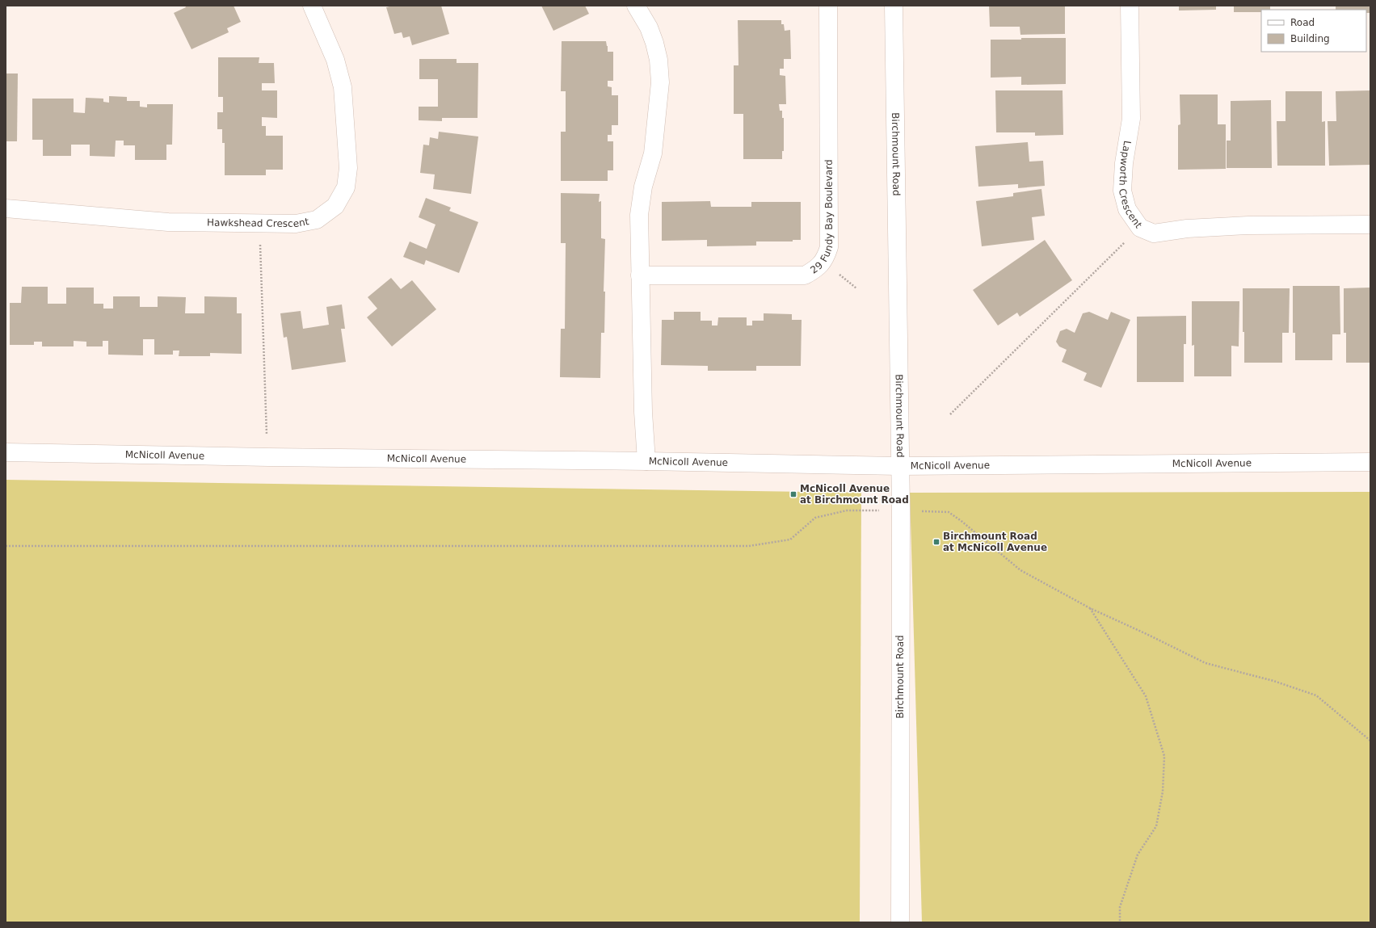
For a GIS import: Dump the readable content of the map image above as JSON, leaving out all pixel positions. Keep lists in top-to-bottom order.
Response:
{
  "streets": {
    "main road": [
      "Birchmount Road",
      "Lapworth Crescent",
      "29 Fundy Bay Boulevard",
      "Hawkshead Crescent",
      "McNicoll Avenue"
    ]
  },
  "crossings": [
    ["Birchmount Road", "McNicoll Avenue"]
  ],
  "places": {
    "transit": ["McNicoll Avenue at Birchmount Road", "Birchmount Road at McNicoll Avenue"]
  },
  "legend": ["Road", "Building"]
}
